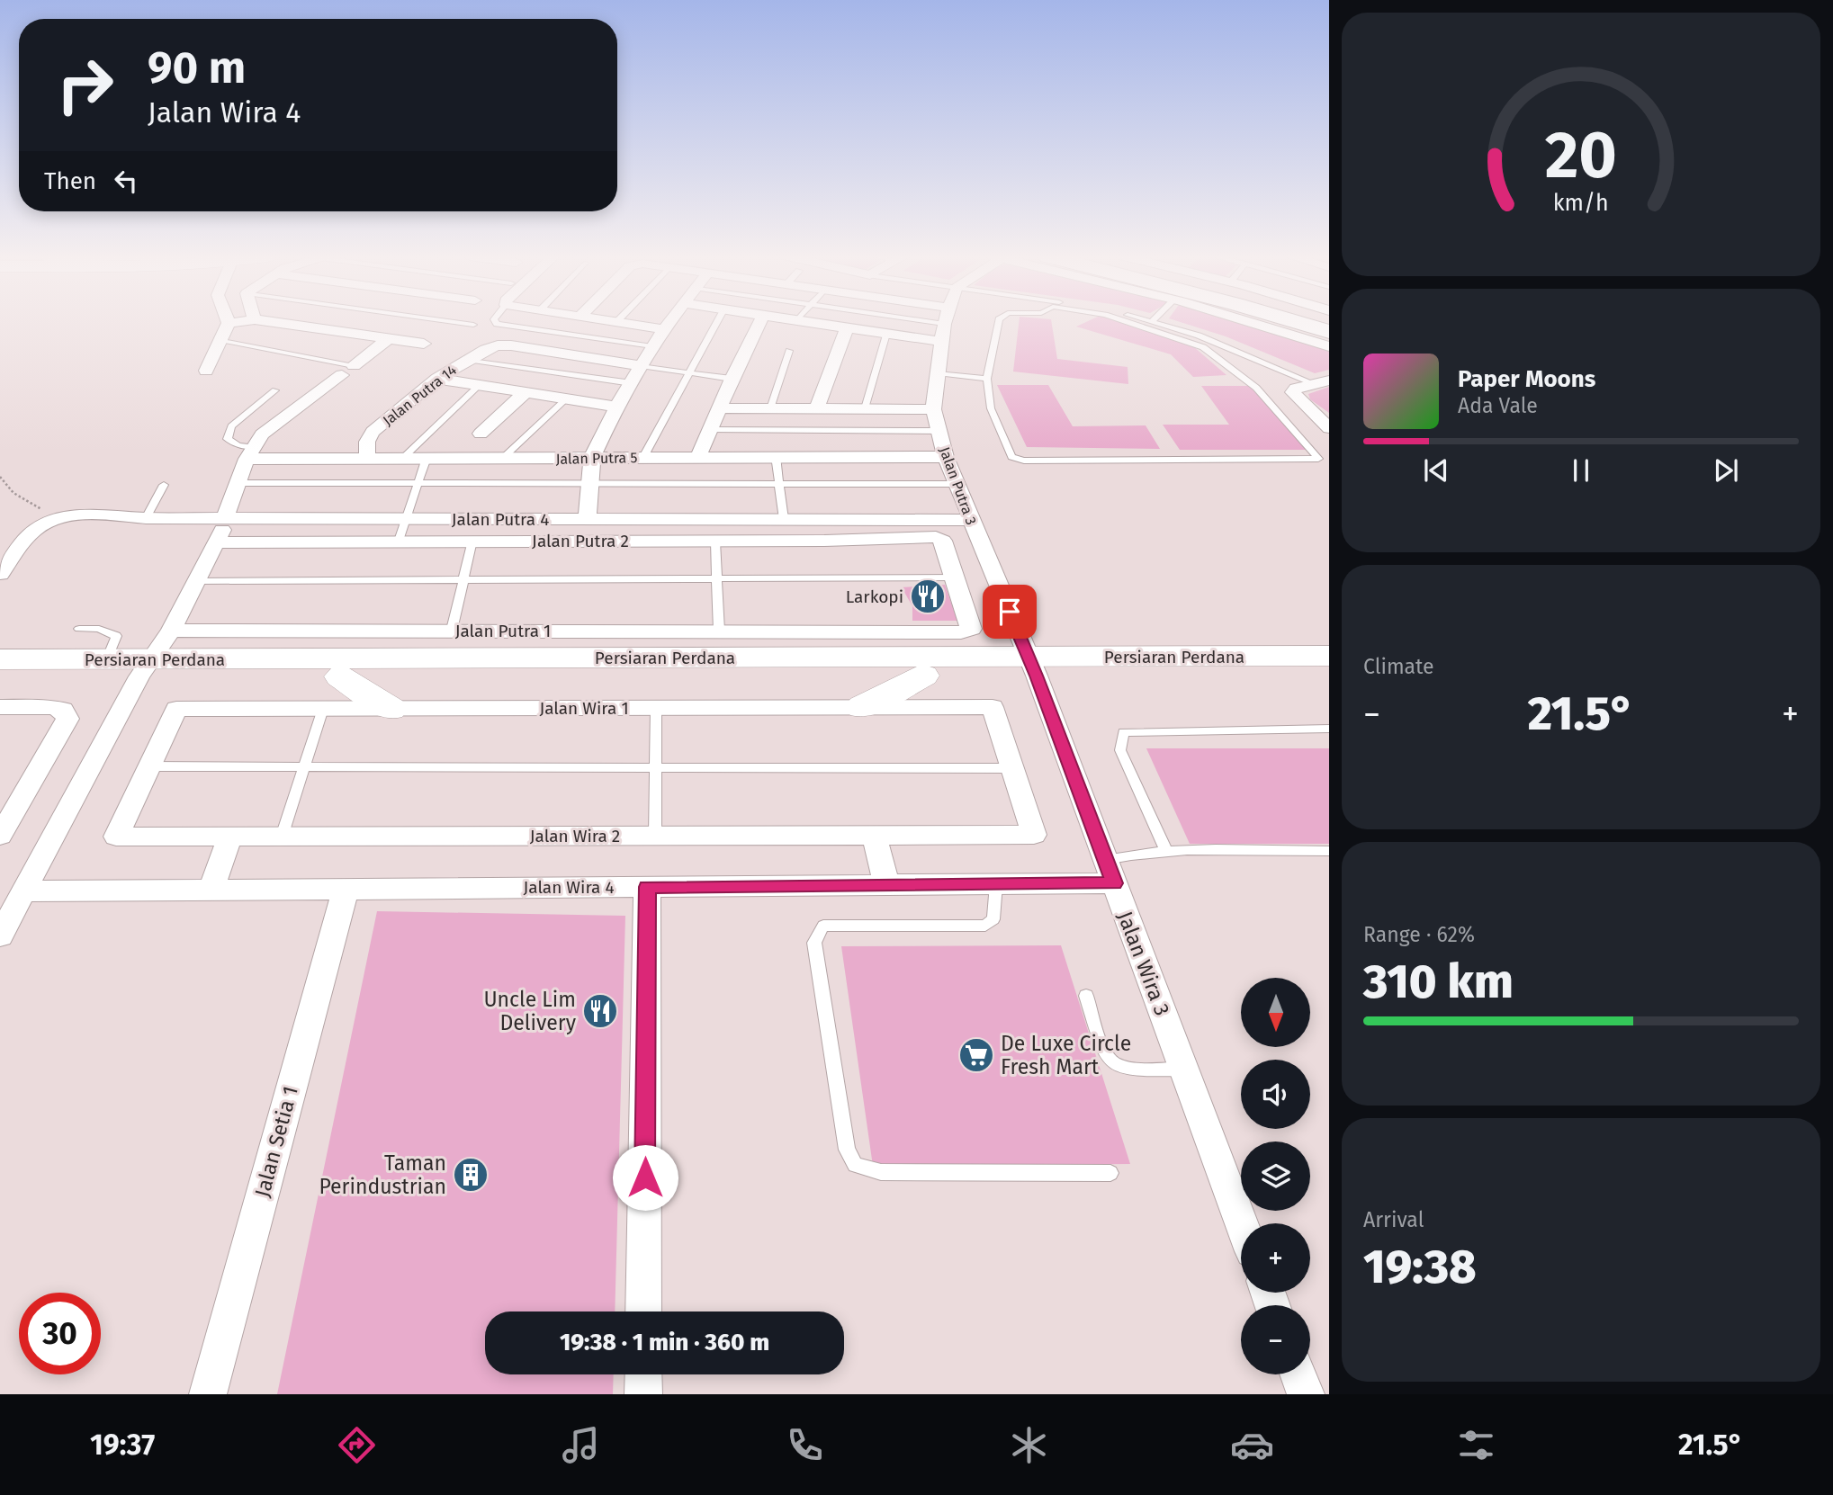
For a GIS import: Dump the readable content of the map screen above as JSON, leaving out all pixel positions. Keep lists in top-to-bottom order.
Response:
{
  "streets": {
    "main road": ["Persiaran Perdana"],
    "street": [
      "Jalan Putra 14",
      "Jalan Putra 5",
      "Jalan Putra 3",
      "Jalan Putra 4",
      "Jalan Putra 2",
      "Jalan Putra 1",
      "Jalan Wira 1",
      "Jalan Wira 2",
      "Jalan Wira 4",
      "Jalan Wira 3",
      "Jalan Setia 1"
    ]
  },
  "crossings": [
    ["Jalan Putra 14", "Jalan Putra 5"],
    ["Jalan Putra 5", "Jalan Putra 3"],
    ["Jalan Putra 3", "Jalan Putra 4"],
    ["Jalan Putra 3", "Persiaran Perdana"],
    ["Jalan Putra 3", "Jalan Wira 3"],
    ["Jalan Putra 2", "Jalan Putra 1"],
    ["Jalan Putra 1", "Persiaran Perdana"],
    ["Persiaran Perdana", "Jalan Wira 3"],
    ["Jalan Wira 1", "Jalan Wira 2"],
    ["Jalan Wira 4", "Jalan Wira 3"],
    ["Jalan Wira 4", "Jalan Setia 1"]
  ],
  "places": {
    "restaurant": ["Larkopi", "Uncle Lim Delivery"],
    "supermarket": ["De Luxe Circle Fresh Mart"],
    "building": ["Taman Perindustrian"]
  },
  "north": "bottom",
  "page": {
    "turn": ["90 m", "Jalan Wira 4"],
    "then": "Then",
    "song": ["Paper Moons", "Ada Vale"],
    "tile": [
      "Climate",
      ["Range · 62%", "310 km"],
      ["Arrival", "19:38"]
    ],
    "heat": ["−", "21.5°", "+"],
    "map_buttons": ["+", "−"],
    "limit": "30",
    "trip": "19:38 · 1 min · 360 m",
    "tabs": ["19:37", "21.5°"],
    "gauge": ["20", "km/h"]
  }
}
